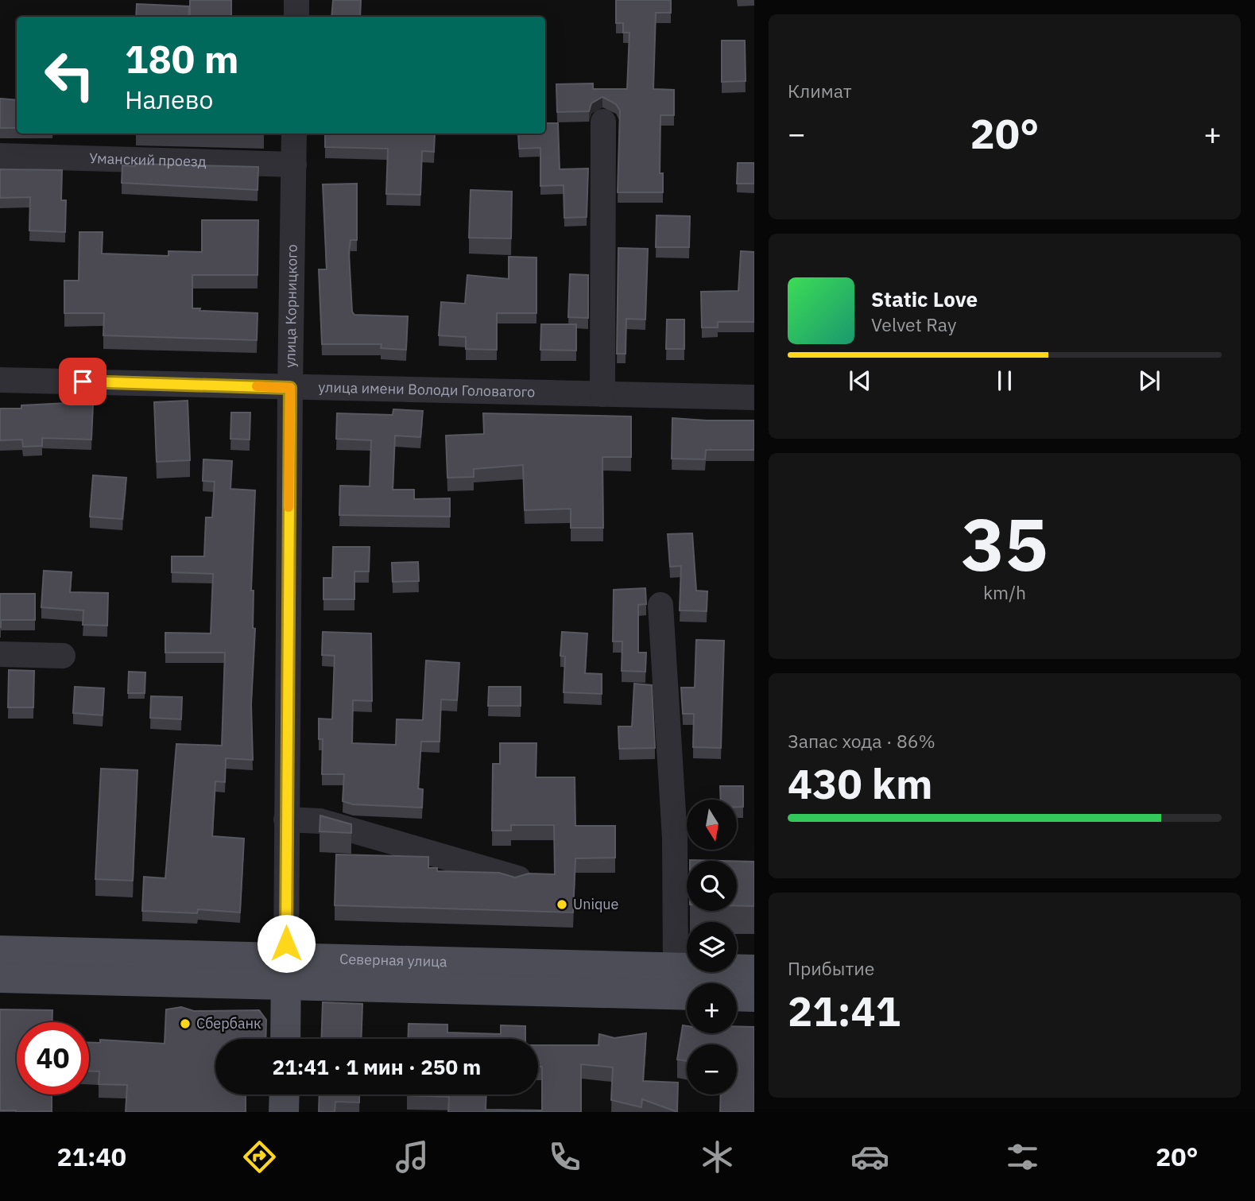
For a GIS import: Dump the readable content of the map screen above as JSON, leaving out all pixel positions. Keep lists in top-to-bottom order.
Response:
{
  "streets": {
    "main road": ["улица Корницкого", "Северная улица"],
    "street": ["Уманский проезд", "улица имени Володи Головатого"]
  },
  "crossings": [
    ["Уманский проезд", "улица Корницкого"],
    ["улица Корницкого", "улица имени Володи Головатого"],
    ["улица Корницкого", "Северная улица"]
  ],
  "places": ["Unique", "Сбербанк"],
  "north": "bottom",
  "page": {
    "tile": [
      "Климат",
      ["35", "km/h"],
      ["Запас хода · 86%", "430 km"],
      ["Прибытие", "21:41"]
    ],
    "turn": ["180 m", "Налево"],
    "heat": ["−", "20°", "+"],
    "song": ["Static Love", "Velvet Ray"],
    "map_buttons": ["+", "−"],
    "limit": "40",
    "trip": "21:41 · 1 мин · 250 m",
    "tabs": ["21:40", "20°"]
  }
}
